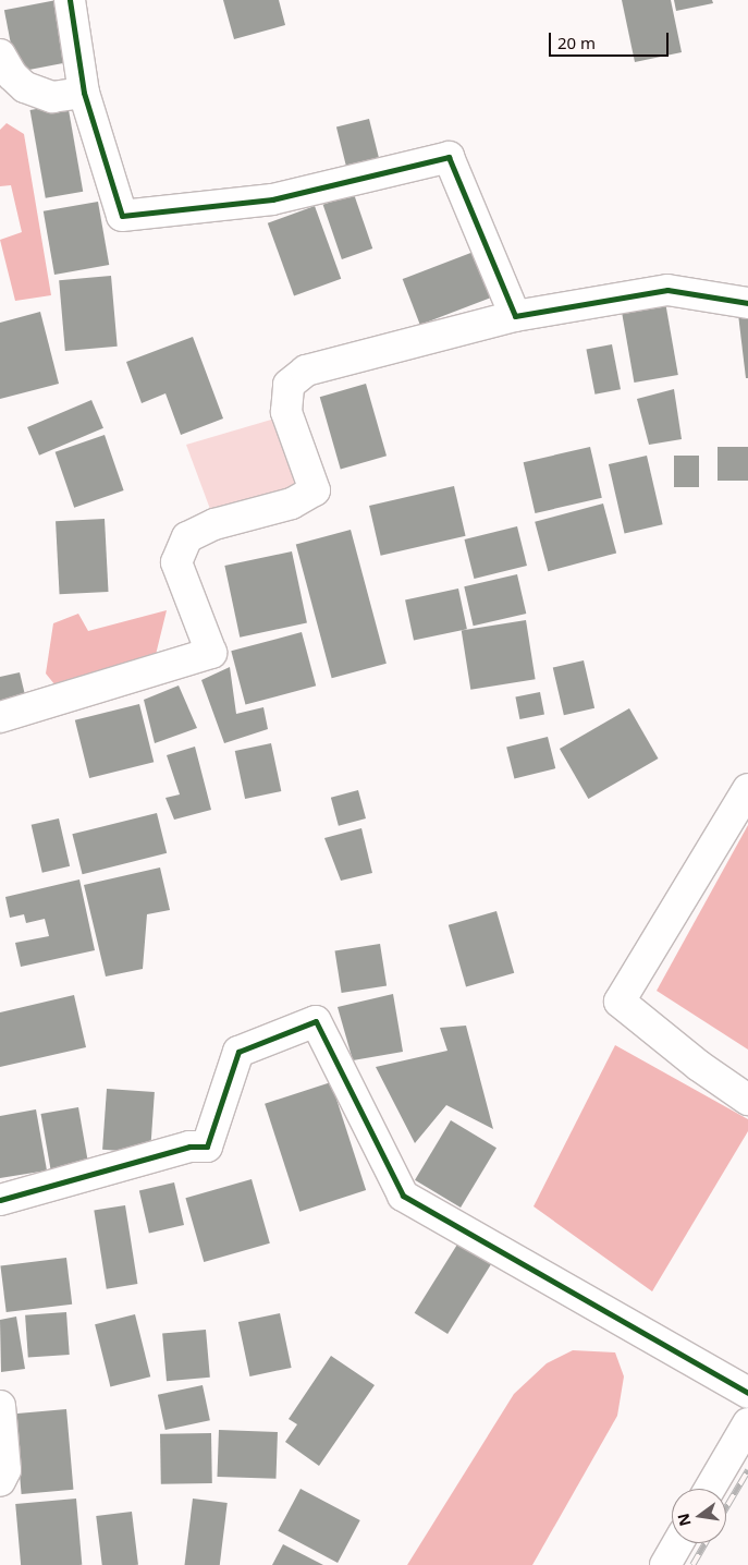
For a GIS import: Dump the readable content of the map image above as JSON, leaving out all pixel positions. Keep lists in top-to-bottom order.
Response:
{
  "scale_bar": "20 m",
  "north": "left"
}
